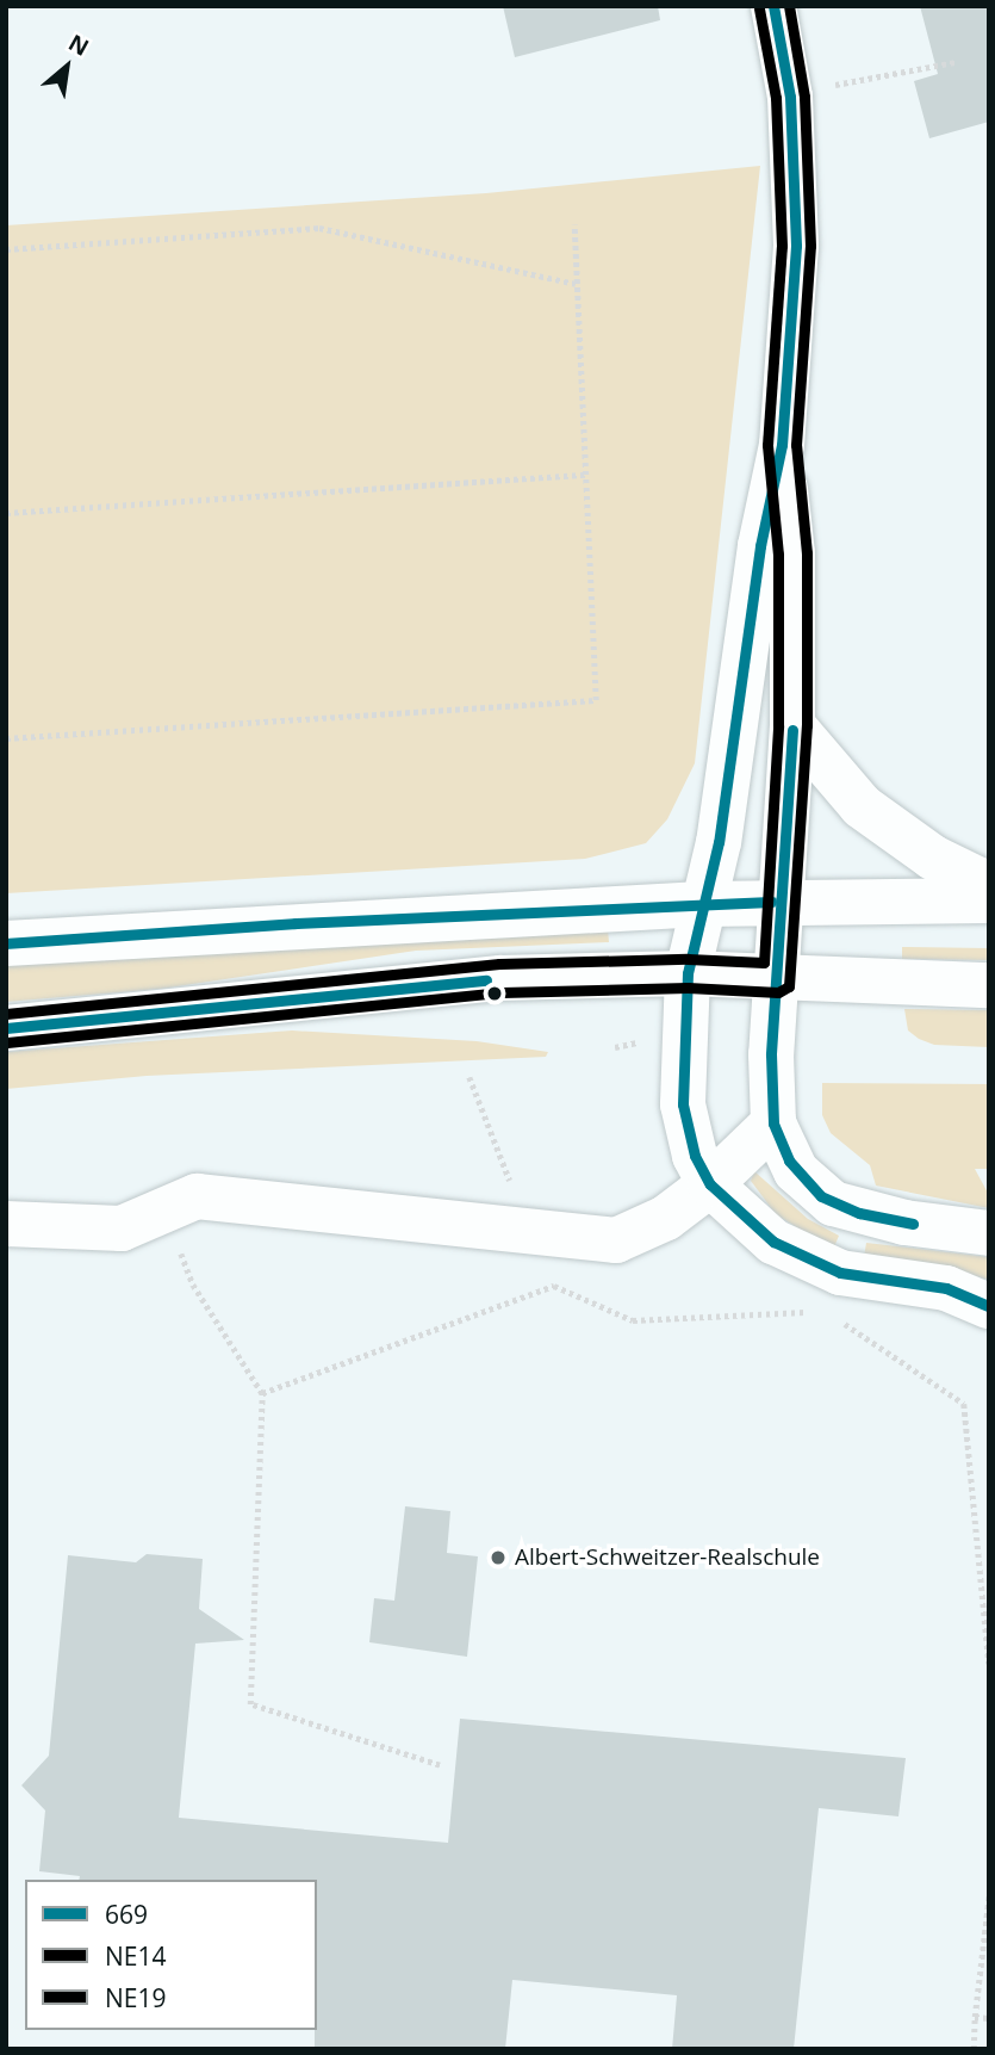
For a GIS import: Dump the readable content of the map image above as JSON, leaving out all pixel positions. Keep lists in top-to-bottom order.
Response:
{
  "places": ["Albert-Schweitzer-Realschule"],
  "lines": ["transit line 669", "transit line NE14", "transit line NE19"],
  "legend": ["669", "NE14", "NE19"],
  "north": "top right"
}
